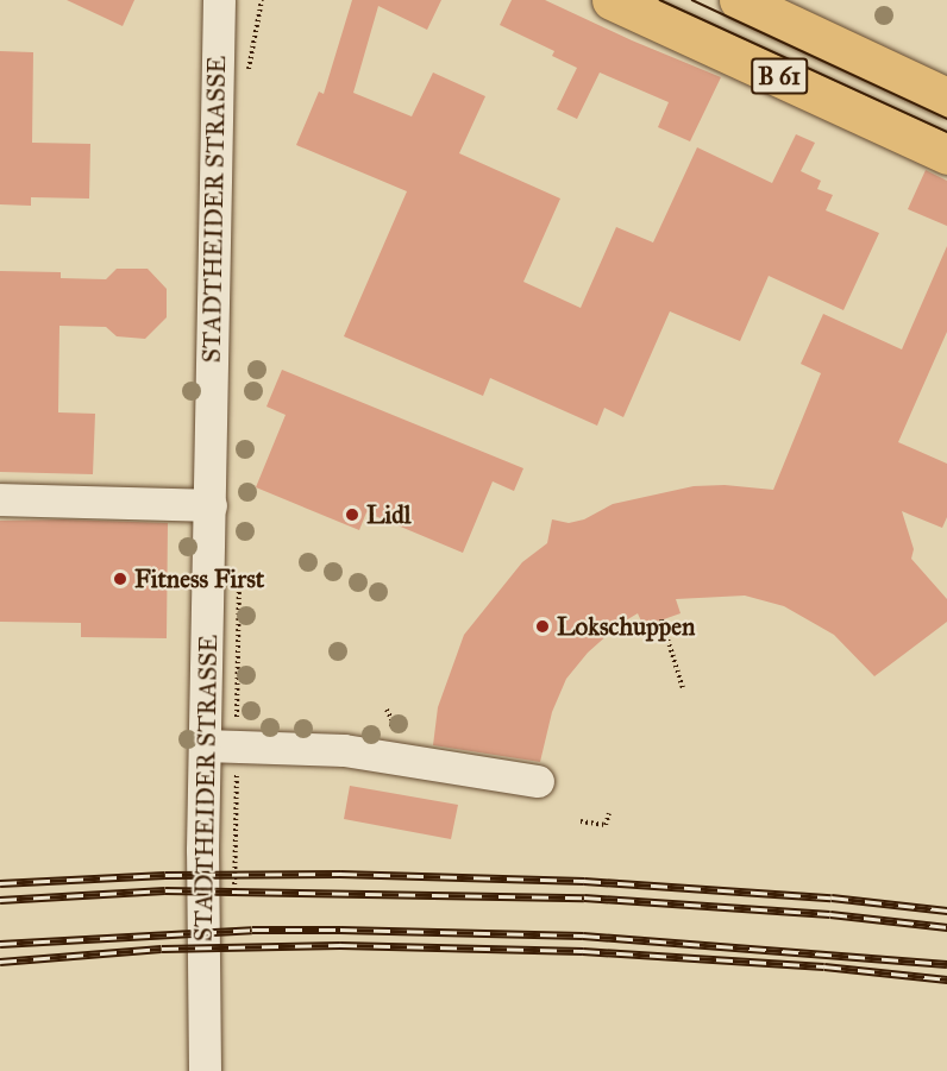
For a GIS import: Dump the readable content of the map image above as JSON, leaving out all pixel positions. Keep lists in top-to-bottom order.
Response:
{
  "streets": {
    "main road": ["B 61"],
    "street": ["STADTHEIDER STRASSE"]
  },
  "places": ["Lidl", "Fitness First", "Lokschuppen"]
}
